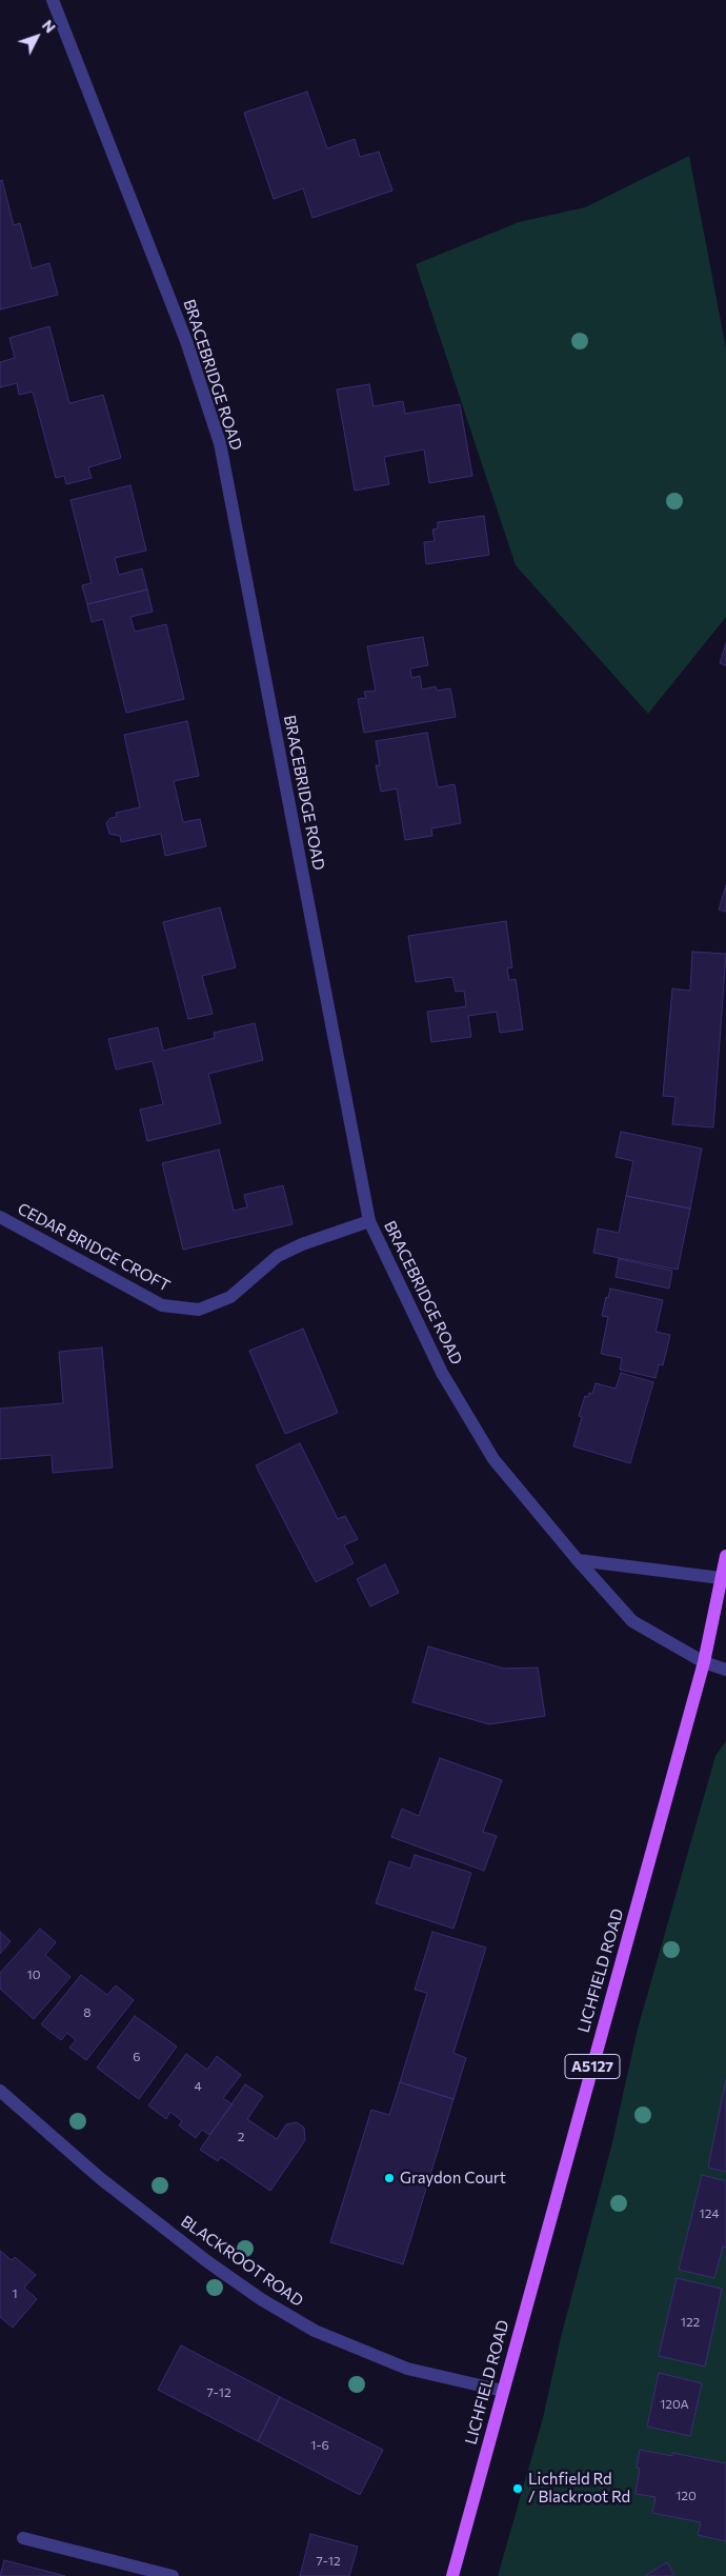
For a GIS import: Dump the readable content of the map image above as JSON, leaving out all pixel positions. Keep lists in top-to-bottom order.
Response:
{
  "streets": {
    "main road": ["LICHFIELD ROAD", "A5127"],
    "street": ["BRACEBRIDGE ROAD", "CEDAR BRIDGE CROFT", "BLACKROOT ROAD"]
  },
  "crossings": [
    ["BRACEBRIDGE ROAD", "CEDAR BRIDGE CROFT"],
    ["BRACEBRIDGE ROAD", "LICHFIELD ROAD"],
    ["LICHFIELD ROAD", "BLACKROOT ROAD"]
  ],
  "places": ["Graydon Court", "Lichfield Rd / Blackroot Rd"],
  "house_numbers": [
    "10",
    "8",
    "6",
    "4",
    "2",
    "124",
    "1",
    "122",
    "7-12",
    "120A",
    "1-6",
    "120",
    "7-12"
  ],
  "north": "top right"
}
